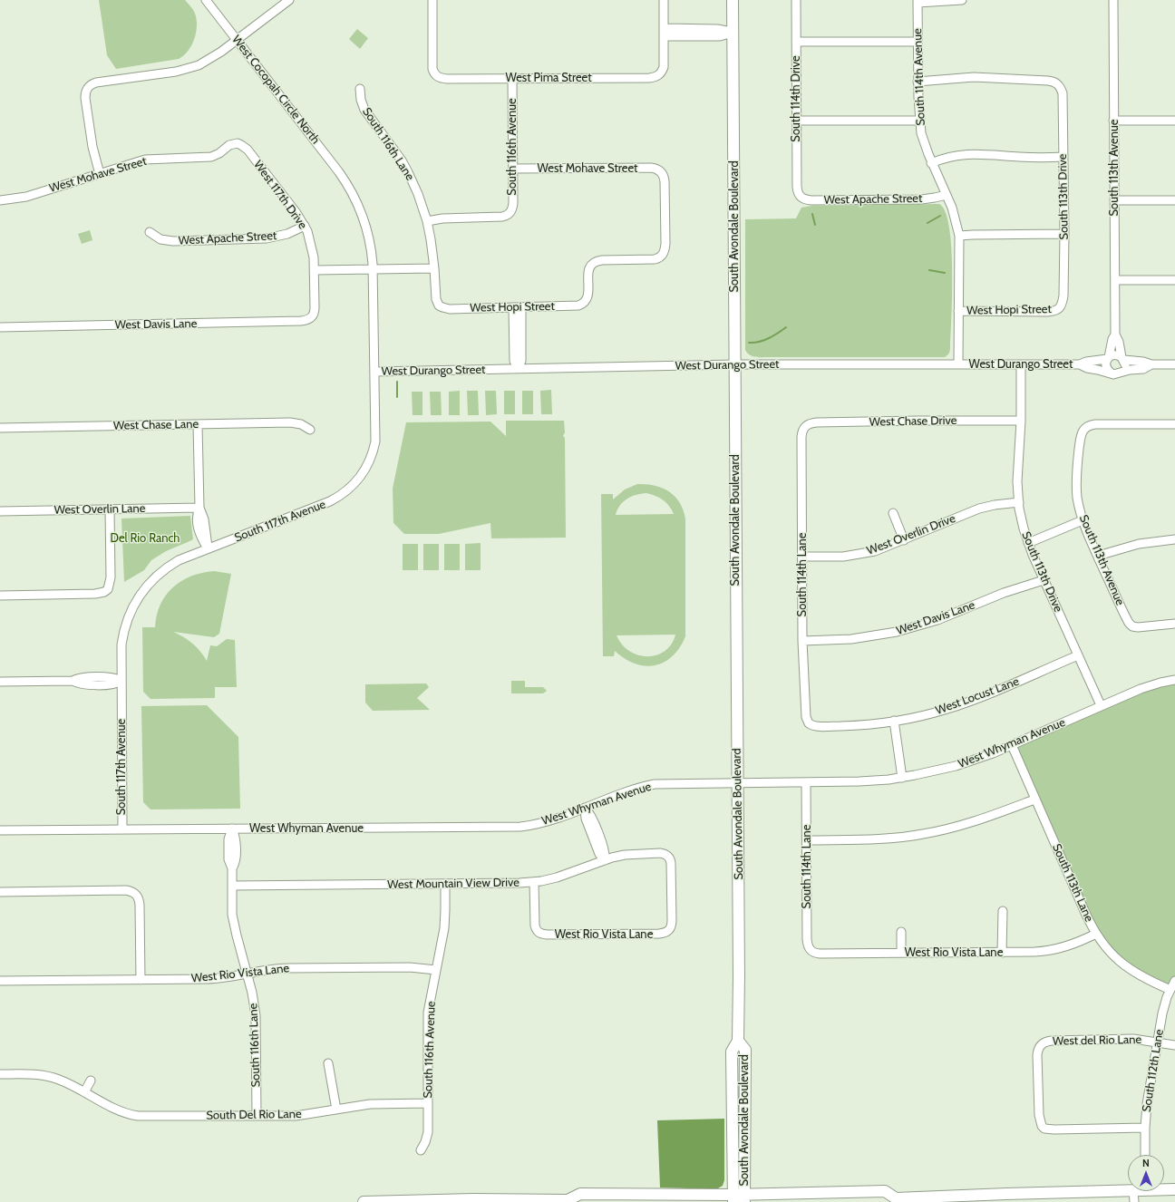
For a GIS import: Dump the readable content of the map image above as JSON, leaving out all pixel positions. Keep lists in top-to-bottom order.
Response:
{
  "streets": {
    "main road": ["South Avondale Boulevard"],
    "street": [
      "South 114th Avenue",
      "West Pima Street",
      "West Cocopah Circle North",
      "South 114th Drive",
      "South 116th Lane",
      "South 116th Avenue",
      "South 113th Avenue",
      "West Mohave Street",
      "West 117th Drive",
      "South 113th Drive",
      "West Apache Street",
      "West Hopi Street",
      "West Davis Lane",
      "West Durango Street",
      "West Chase Drive",
      "West Chase Lane",
      "West Overlin Lane",
      "South 117th Avenue",
      "West Overlin Drive",
      "South 114th Lane",
      "West Locust Lane",
      "West Whyman Avenue",
      "South 113th Lane",
      "West Mountain View Drive",
      "West Rio Vista Lane",
      "West del Rio Lane",
      "South 112th Lane",
      "South Del Rio Lane"
    ]
  },
  "crossings": [
    ["South 114th Avenue", "South 113th Drive"],
    ["South 114th Avenue", "West Apache Street"],
    ["South 114th Avenue", "West Hopi Street"],
    ["South 114th Avenue", "West Durango Street"],
    ["West Pima Street", "South 116th Avenue"],
    ["West Cocopah Circle North", "South 117th Avenue"],
    ["South 114th Drive", "West Apache Street"],
    ["South 116th Lane", "South 116th Avenue"],
    ["South 116th Lane", "West Hopi Street"],
    ["South 116th Lane", "West Whyman Avenue"],
    ["South 116th Lane", "West Mountain View Drive"],
    ["South 116th Lane", "West Rio Vista Lane"],
    ["South 116th Lane", "South Del Rio Lane"],
    ["South 116th Avenue", "West Mohave Street"],
    ["South 116th Avenue", "West Mountain View Drive"],
    ["South 116th Avenue", "West Rio Vista Lane"],
    ["South 116th Avenue", "South Del Rio Lane"],
    ["South 113th Avenue", "West Durango Street"],
    ["West Mohave Street", "West 117th Drive"],
    ["West Mohave Street", "West Hopi Street"],
    ["West 117th Drive", "West Apache Street"],
    ["West 117th Drive", "West Davis Lane"],
    ["South 113th Drive", "West Hopi Street"],
    ["South 113th Drive", "West Davis Lane"],
    ["South 113th Drive", "West Durango Street"],
    ["South 113th Drive", "West Chase Drive"],
    ["South 113th Drive", "West Overlin Drive"],
    ["South 113th Drive", "West Locust Lane"],
    ["South 113th Drive", "West Whyman Avenue"],
    ["South Avondale Boulevard", "West Durango Street"],
    ["South Avondale Boulevard", "West Whyman Avenue"],
    ["West Davis Lane", "South 114th Lane"],
    ["West Durango Street", "South 117th Avenue"],
    ["West Chase Drive", "South 114th Lane"],
    ["South 117th Avenue", "West Whyman Avenue"],
    ["West Overlin Drive", "South 114th Lane"],
    ["South 114th Lane", "West Locust Lane"],
    ["South 114th Lane", "West Whyman Avenue"],
    ["South 114th Lane", "West Rio Vista Lane"],
    ["West Whyman Avenue", "South 113th Lane"],
    ["South 113th Lane", "West Rio Vista Lane"],
    ["South 113th Lane", "South 112th Lane"],
    ["West Mountain View Drive", "West Rio Vista Lane"],
    ["West del Rio Lane", "South 112th Lane"]
  ],
  "parks": ["Del Rio Ranch"],
  "north": "top"
}
